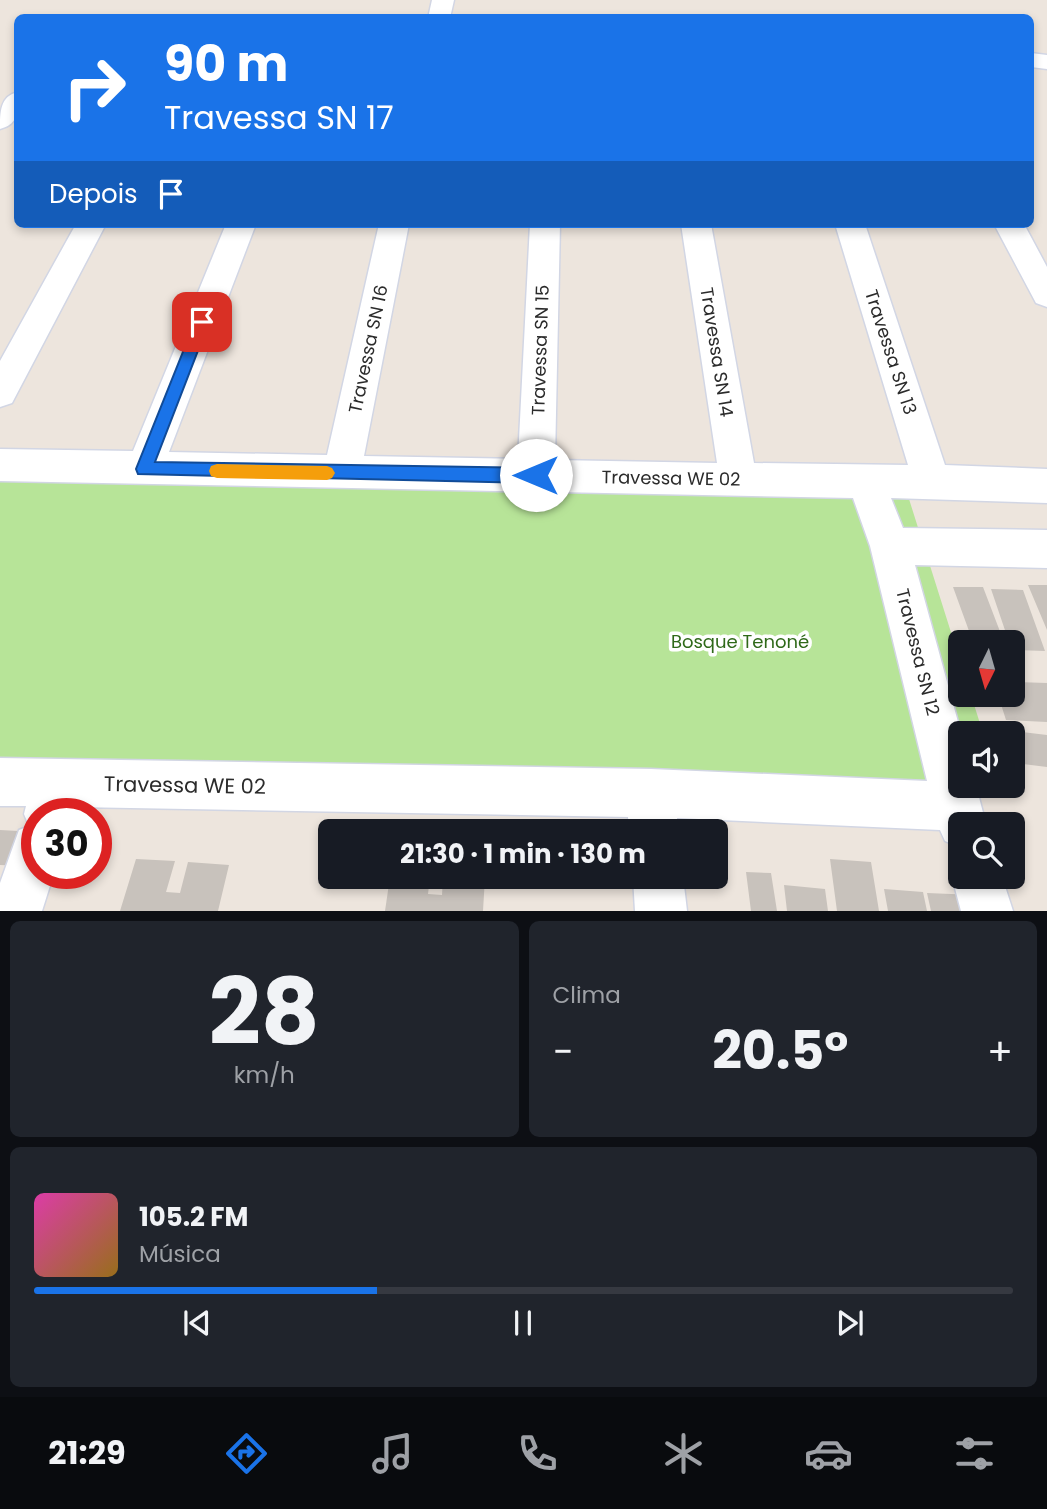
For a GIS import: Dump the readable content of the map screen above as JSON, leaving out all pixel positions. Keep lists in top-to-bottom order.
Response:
{
  "streets": {
    "street": [
      "Travessa SN 16",
      "Travessa SN 15",
      "Travessa SN 14",
      "Travessa SN 13",
      "Travessa WE 02",
      "Travessa SN 12"
    ]
  },
  "crossings": [
    ["Travessa SN 16", "Travessa WE 02"],
    ["Travessa SN 15", "Travessa WE 02"],
    ["Travessa SN 14", "Travessa WE 02"],
    ["Travessa SN 13", "Travessa WE 02"],
    ["Travessa WE 02", "Travessa SN 12"]
  ],
  "parks": ["Bosque Tenoné"],
  "north": "bottom",
  "page": {
    "turn": ["90 m", "Travessa SN 17"],
    "then": "Depois",
    "limit": "30",
    "trip": "21:30 · 1 min · 130 m",
    "tile": [
      ["28", "km/h"],
      "Clima"
    ],
    "heat": ["−", "20.5°", "+"],
    "song": ["105.2 FM", "Música"],
    "tabs": "21:29"
  }
}
